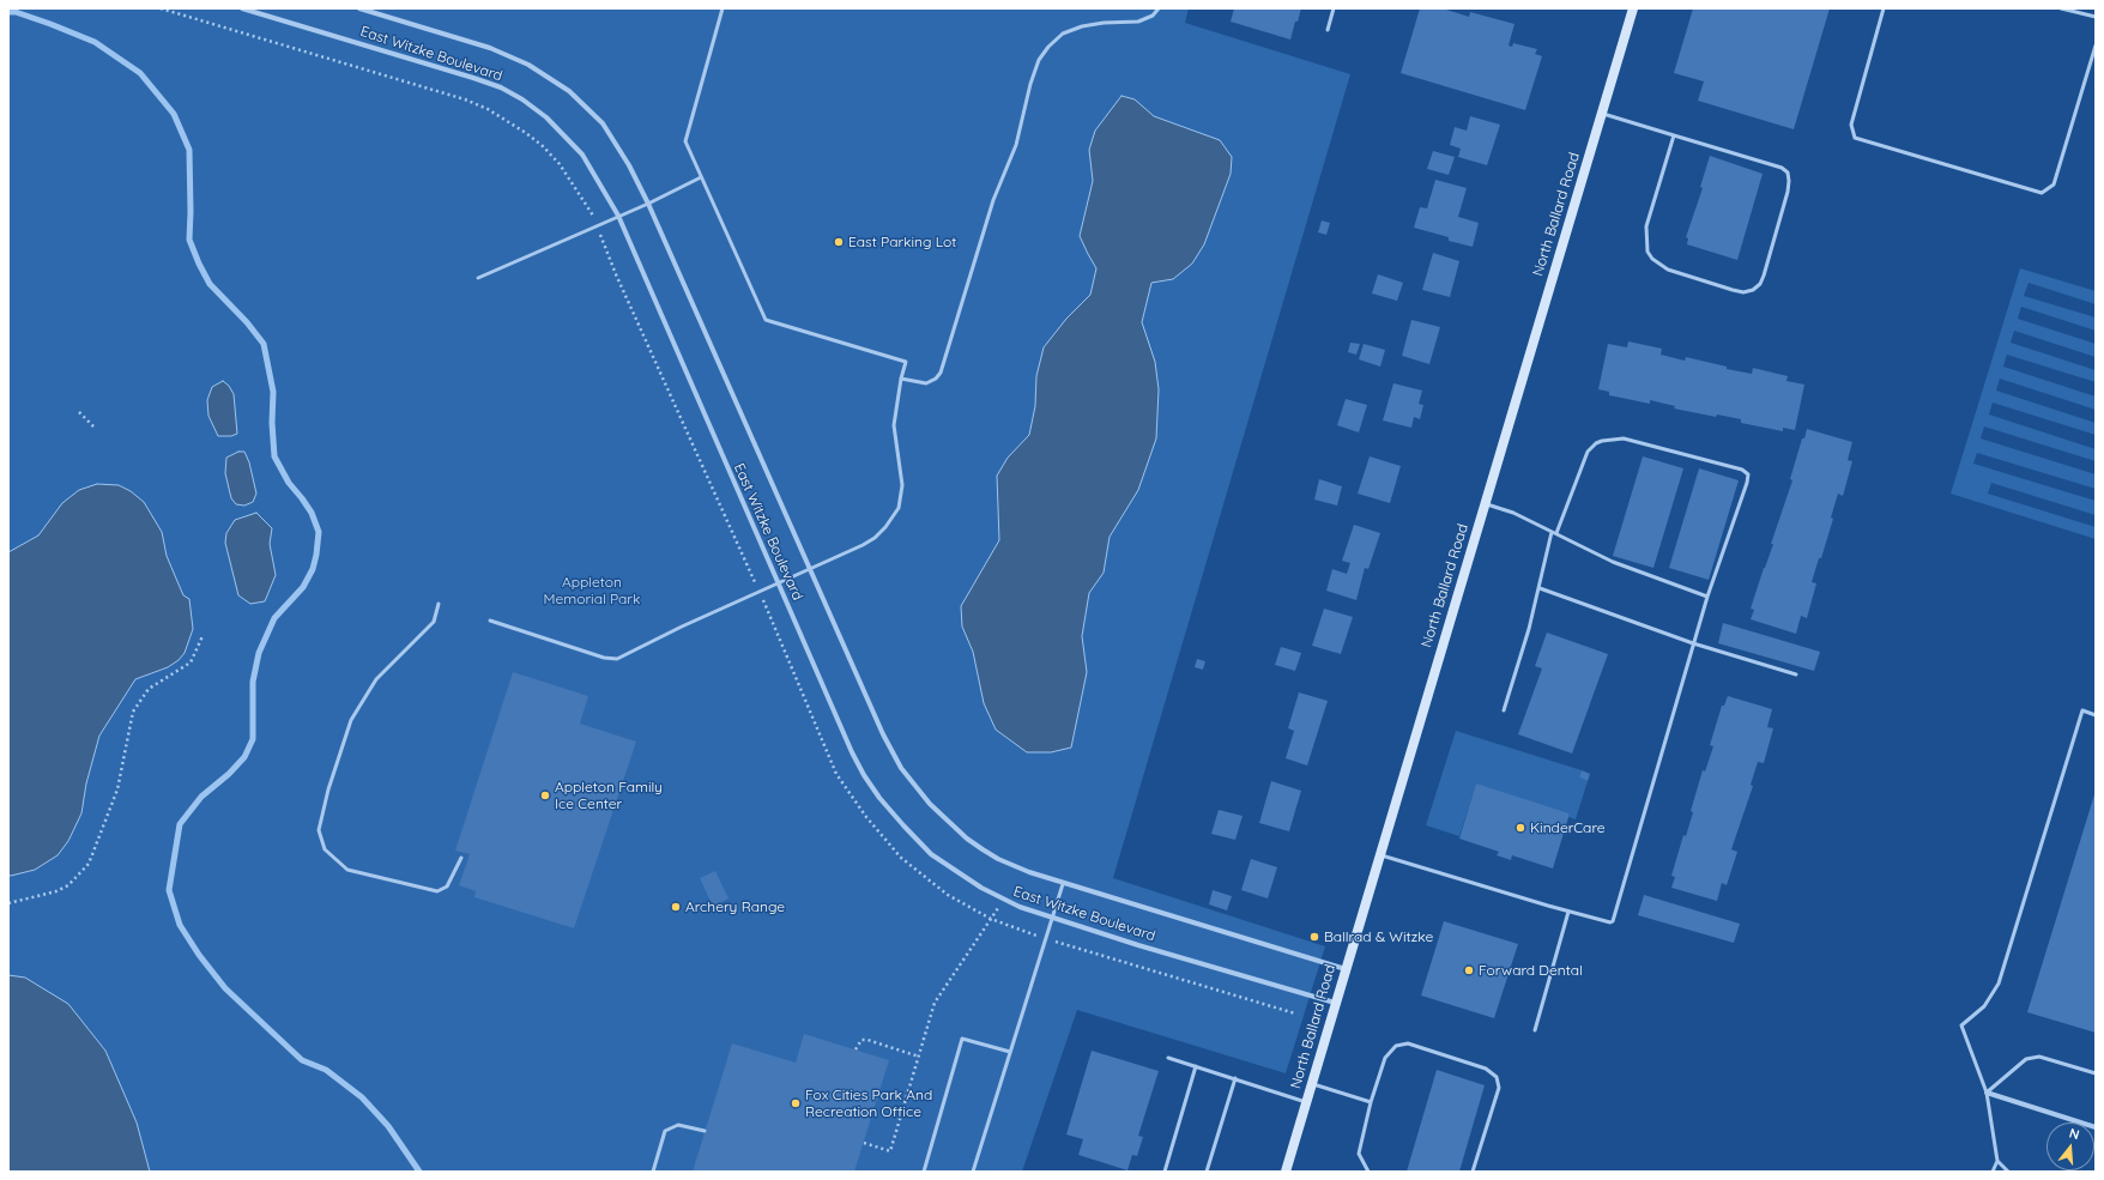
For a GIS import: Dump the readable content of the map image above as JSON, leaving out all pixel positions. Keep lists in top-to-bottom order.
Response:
{
  "streets": {
    "main road": ["North Ballard Road"],
    "street": ["East Witzke Boulevard"]
  },
  "crossings": [
    ["East Witzke Boulevard", "North Ballard Road"]
  ],
  "parks": ["Appleton Memorial Park"],
  "places": [
    "East Parking Lot",
    "Appleton Family Ice Center",
    "KinderCare",
    "Archery Range",
    "Ballrad & Witzke",
    "Forward Dental",
    "Fox Cities Park And Recreation Office"
  ],
  "north": "top"
}
